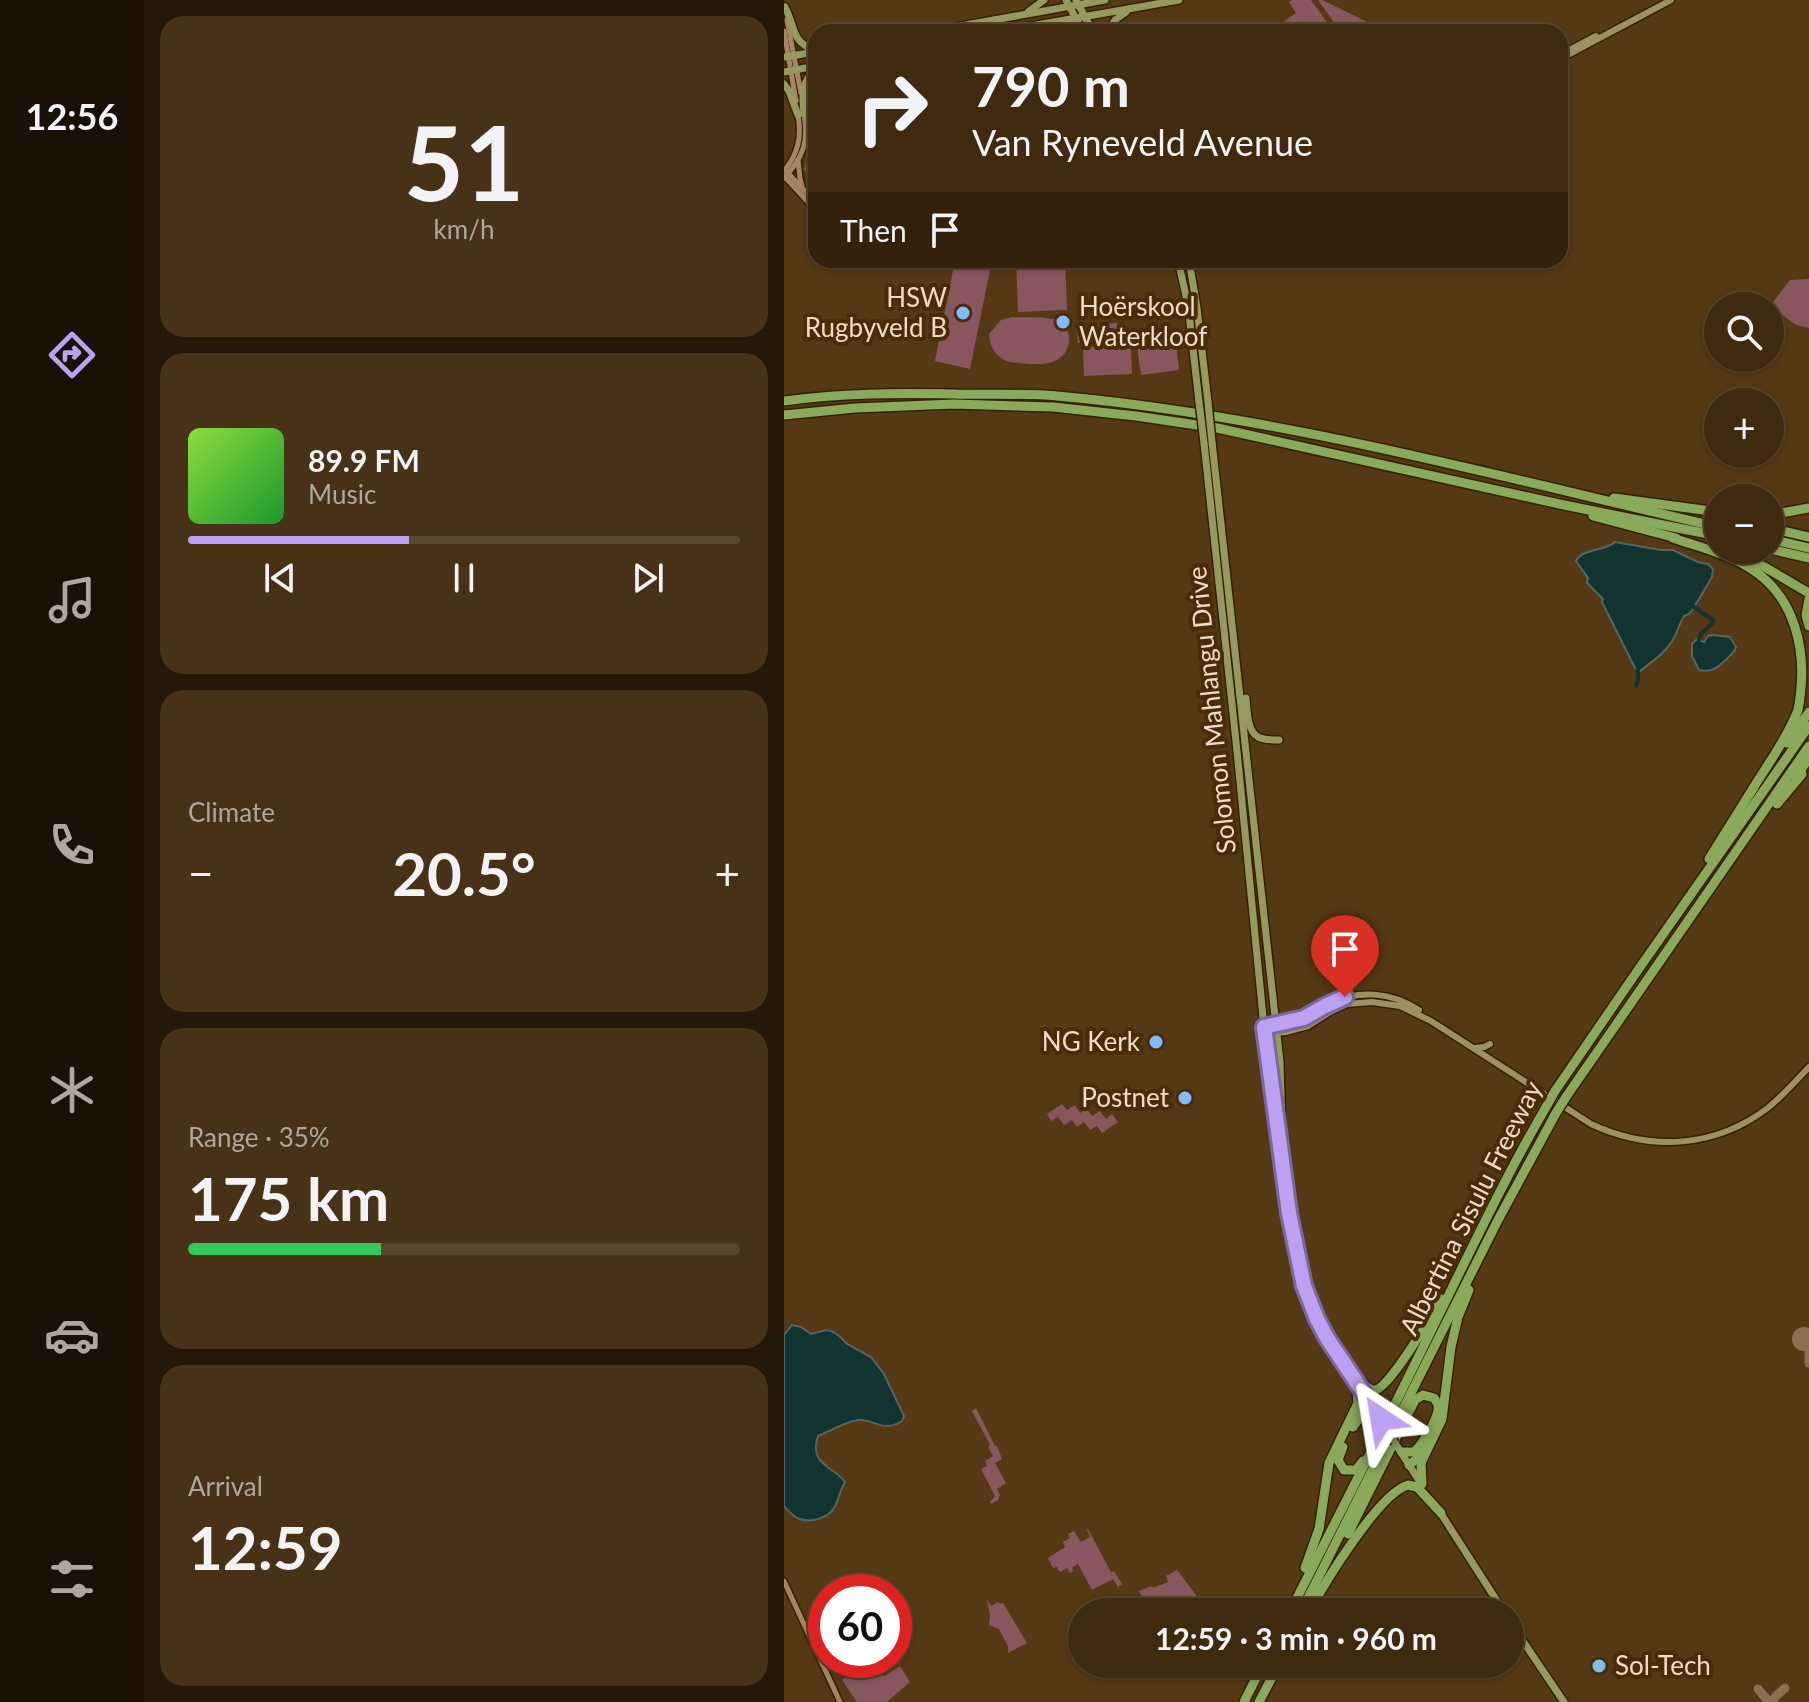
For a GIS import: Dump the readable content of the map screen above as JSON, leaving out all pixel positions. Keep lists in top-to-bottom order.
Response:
{
  "streets": {
    "highway": ["Albertina Sisulu Freeway"],
    "main road": ["Solomon Mahlangu Drive"]
  },
  "places": [
    "HSW Rugbyveld B",
    "Hoërskool Waterkloof",
    "NG Kerk",
    "Postnet",
    "Sol-Tech"
  ],
  "page": {
    "tabs": "12:56",
    "tile": [
      ["51", "km/h"],
      "Climate",
      ["Range · 35%", "175 km"],
      ["Arrival", "12:59"]
    ],
    "turn": ["790 m", "Van Ryneveld Avenue"],
    "then": "Then",
    "map_buttons": ["+", "−"],
    "song": ["89.9 FM", "Music"],
    "heat": ["−", "20.5°", "+"],
    "limit": "60",
    "trip": "12:59 · 3 min · 960 m"
  }
}
